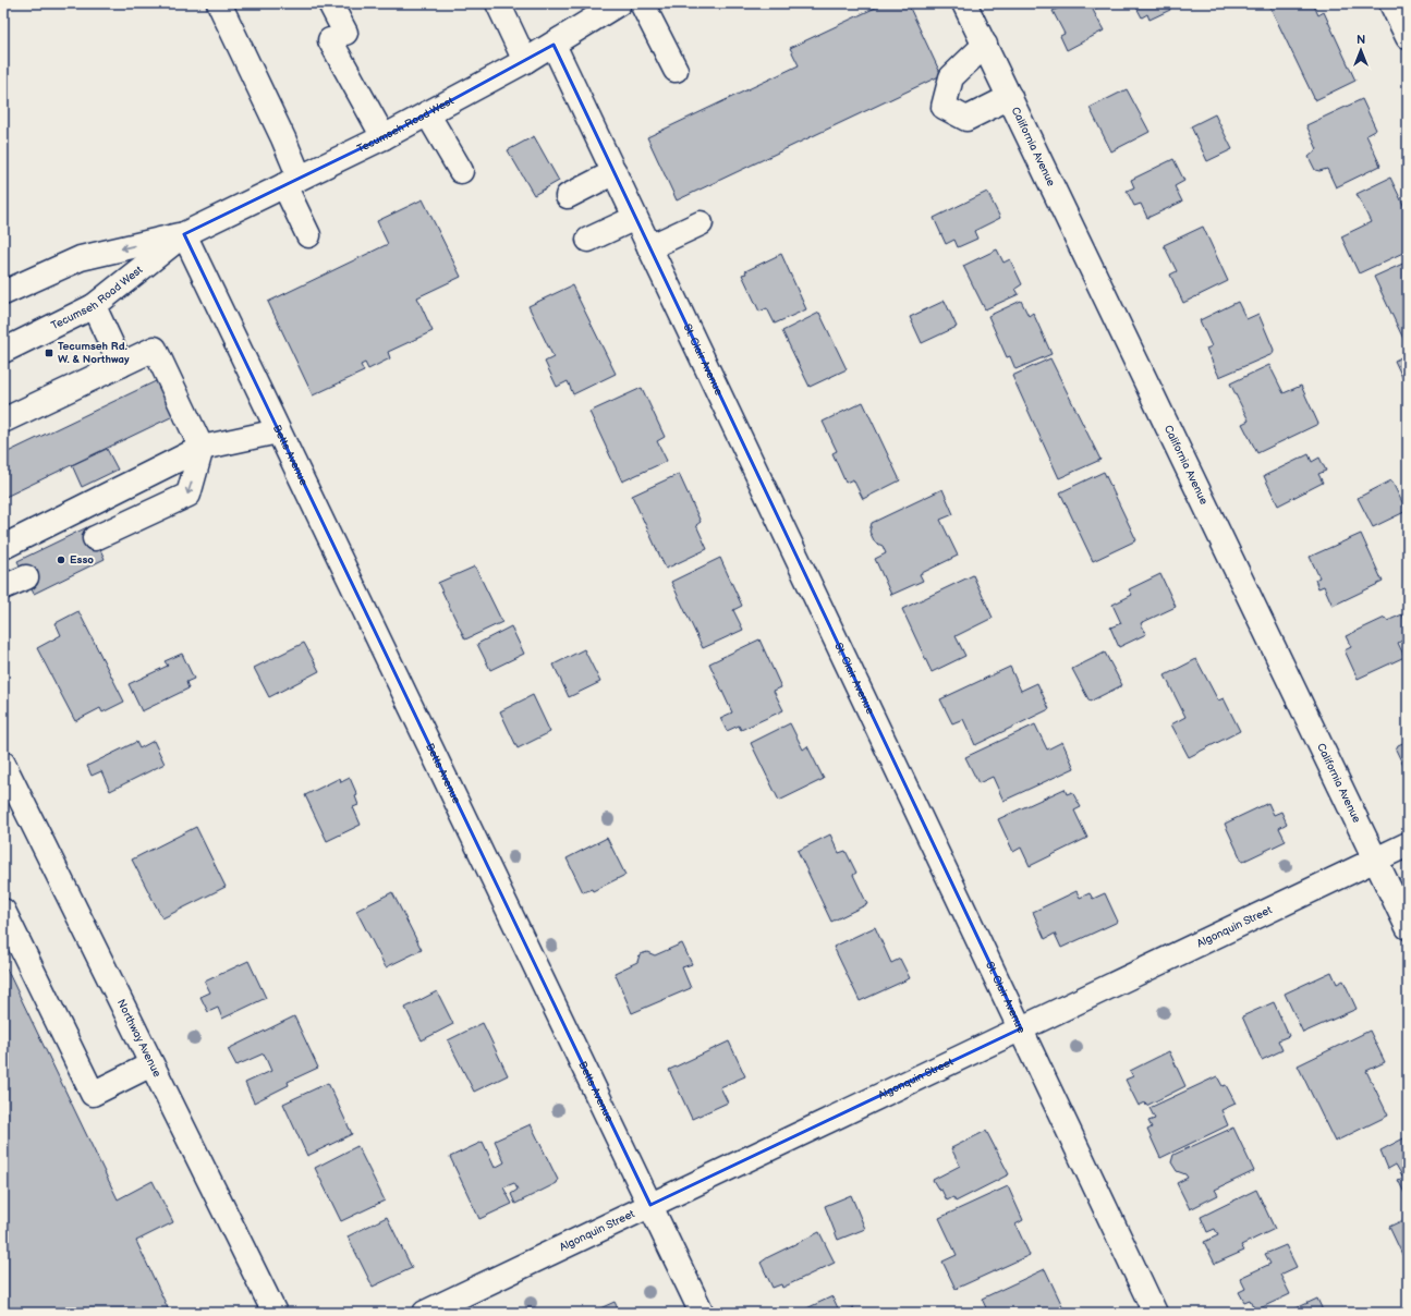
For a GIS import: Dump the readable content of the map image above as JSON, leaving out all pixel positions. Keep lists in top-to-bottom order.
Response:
{
  "streets": {
    "street": [
      "Tecumseh Road West",
      "California Avenue",
      "St. Clair Avenue",
      "Betts Avenue",
      "Algonquin Street",
      "Northway Avenue"
    ]
  },
  "crossings": [
    ["Tecumseh Road West", "St. Clair Avenue"],
    ["Tecumseh Road West", "Betts Avenue"],
    ["California Avenue", "Algonquin Street"],
    ["St. Clair Avenue", "Algonquin Street"],
    ["Betts Avenue", "Algonquin Street"]
  ],
  "places": {
    "transit": ["Tecumseh Rd. W. & Northway"],
    "other": ["Esso"]
  },
  "north": "top"
}
